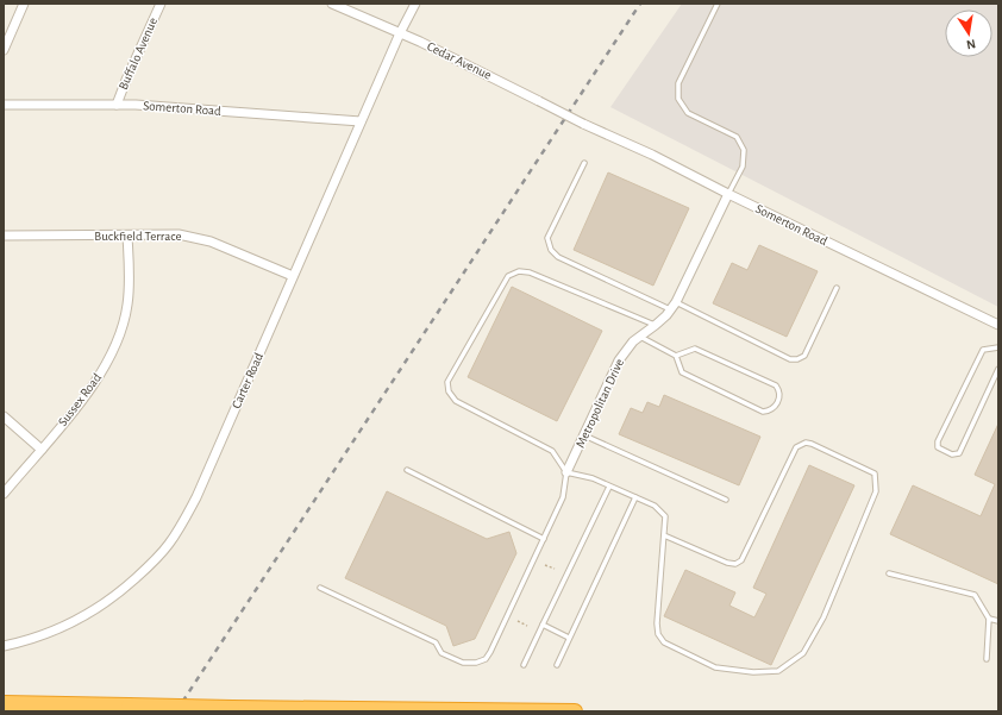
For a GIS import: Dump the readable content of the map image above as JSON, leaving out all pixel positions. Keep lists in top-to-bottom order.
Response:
{
  "streets": {
    "street": [
      "Buffalo Avenue",
      "Cedar Avenue",
      "Somerton Road",
      "Buckfield Terrace",
      "Carter Road",
      "Sussex Road",
      "Metropolitan Drive"
    ]
  },
  "crossings": [
    ["Buffalo Avenue", "Somerton Road"],
    ["Cedar Avenue", "Somerton Road"],
    ["Cedar Avenue", "Carter Road"],
    ["Somerton Road", "Carter Road"],
    ["Somerton Road", "Metropolitan Drive"],
    ["Buckfield Terrace", "Carter Road"],
    ["Buckfield Terrace", "Sussex Road"]
  ],
  "north": "bottom"
}
